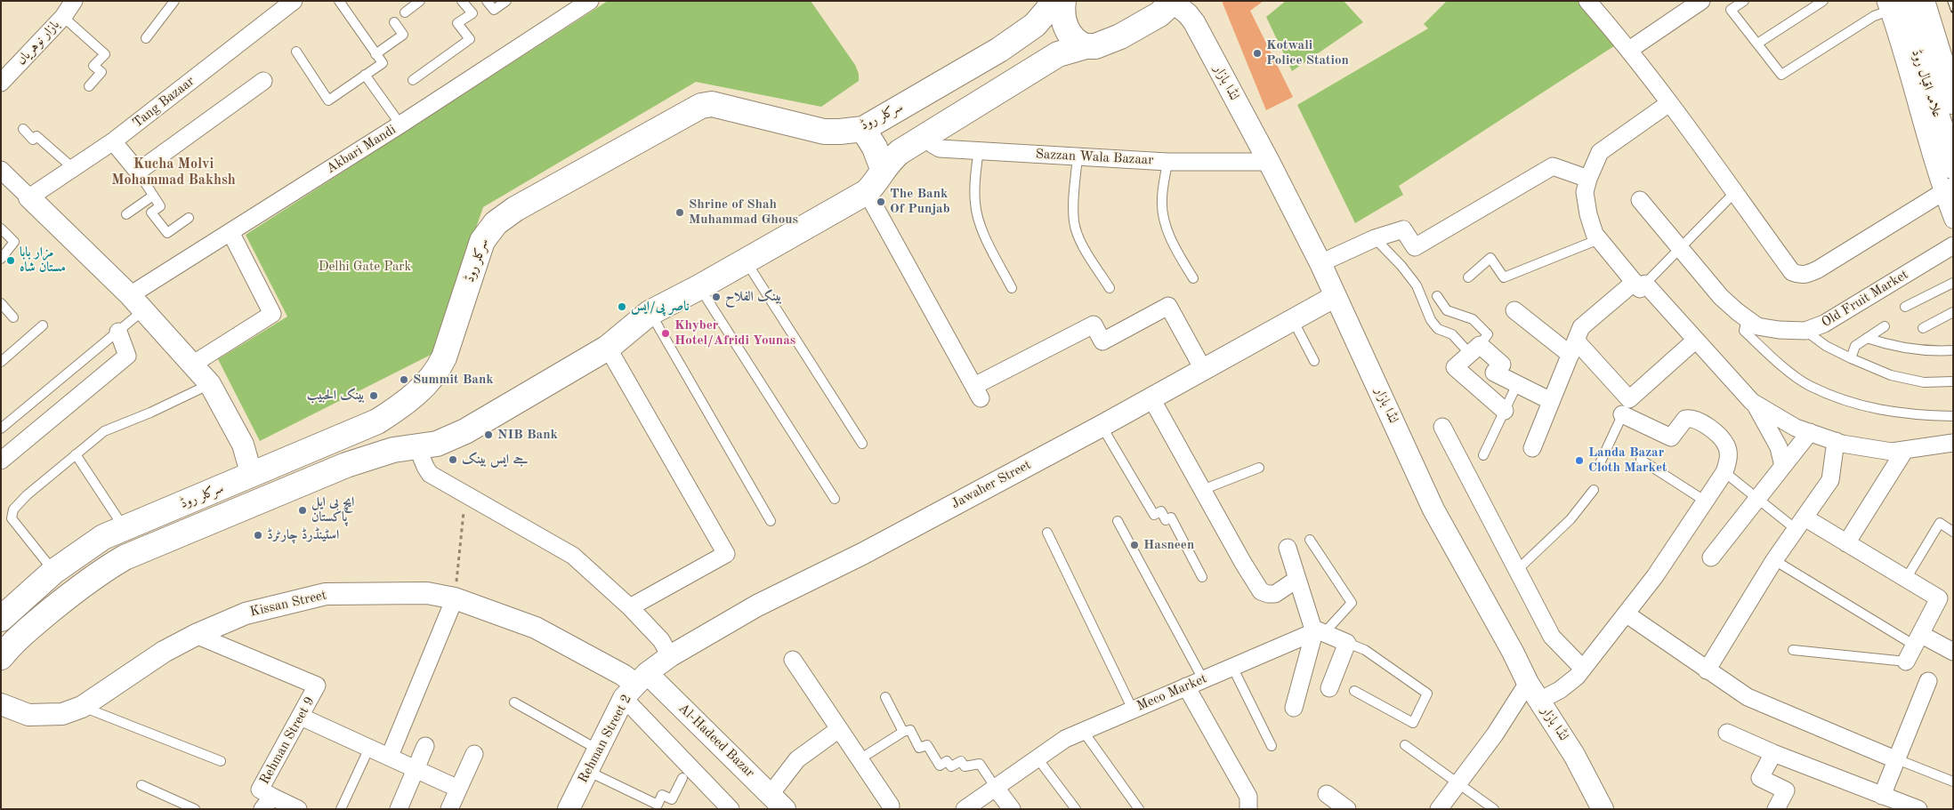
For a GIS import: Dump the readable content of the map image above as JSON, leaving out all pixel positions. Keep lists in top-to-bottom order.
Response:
{
  "streets": {
    "main road": ["علامہ اقبال روڈ", "سرکلر روڈ"],
    "street": [
      "بازار نوہریاں",
      "لنڈا بازار",
      "Tang Bazaar",
      "Akbari Mandi",
      "Sazzan Wala Bazaar",
      "Old Fruit Market",
      "Jawaher Street",
      "Kissan Street",
      "Meco Market",
      "Rehman Street 2",
      "Rehman Street 9",
      "Al-Hadeed Bazar"
    ]
  },
  "crossings": [
    ["لنڈا بازار", "سرکلر روڈ"],
    ["لنڈا بازار", "Sazzan Wala Bazaar"],
    ["لنڈا بازار", "Jawaher Street"],
    ["سرکلر روڈ", "Sazzan Wala Bazaar"],
    ["Jawaher Street", "Kissan Street"],
    ["Jawaher Street", "Rehman Street 2"],
    ["Jawaher Street", "Al-Hadeed Bazar"],
    ["Kissan Street", "Rehman Street 2"],
    ["Kissan Street", "Rehman Street 9"],
    ["Kissan Street", "Al-Hadeed Bazar"],
    ["Rehman Street 2", "Al-Hadeed Bazar"]
  ],
  "districts": ["Kucha Molvi Mohammad Bakhsh"],
  "parks": ["Delhi Gate Park"],
  "places": [
    "Kotwali Police Station",
    "The Bank Of Punjab",
    "Shrine of Shah Muhammad Ghous",
    "مزار بابا مستان شاہ",
    "بینک الفلاح",
    "ناصر پی/ایس",
    "Khyber Hotel/Afridi Younas",
    "Summit Bank",
    "بينک الحبيب",
    "NIB Bank",
    "جے ایس بینک",
    "Landa Bazar Cloth Market",
    "ایچ بی ایل پاکستان",
    "اسٹینڈرڈ چارٹرڈ",
    "Hasneen"
  ]
}
